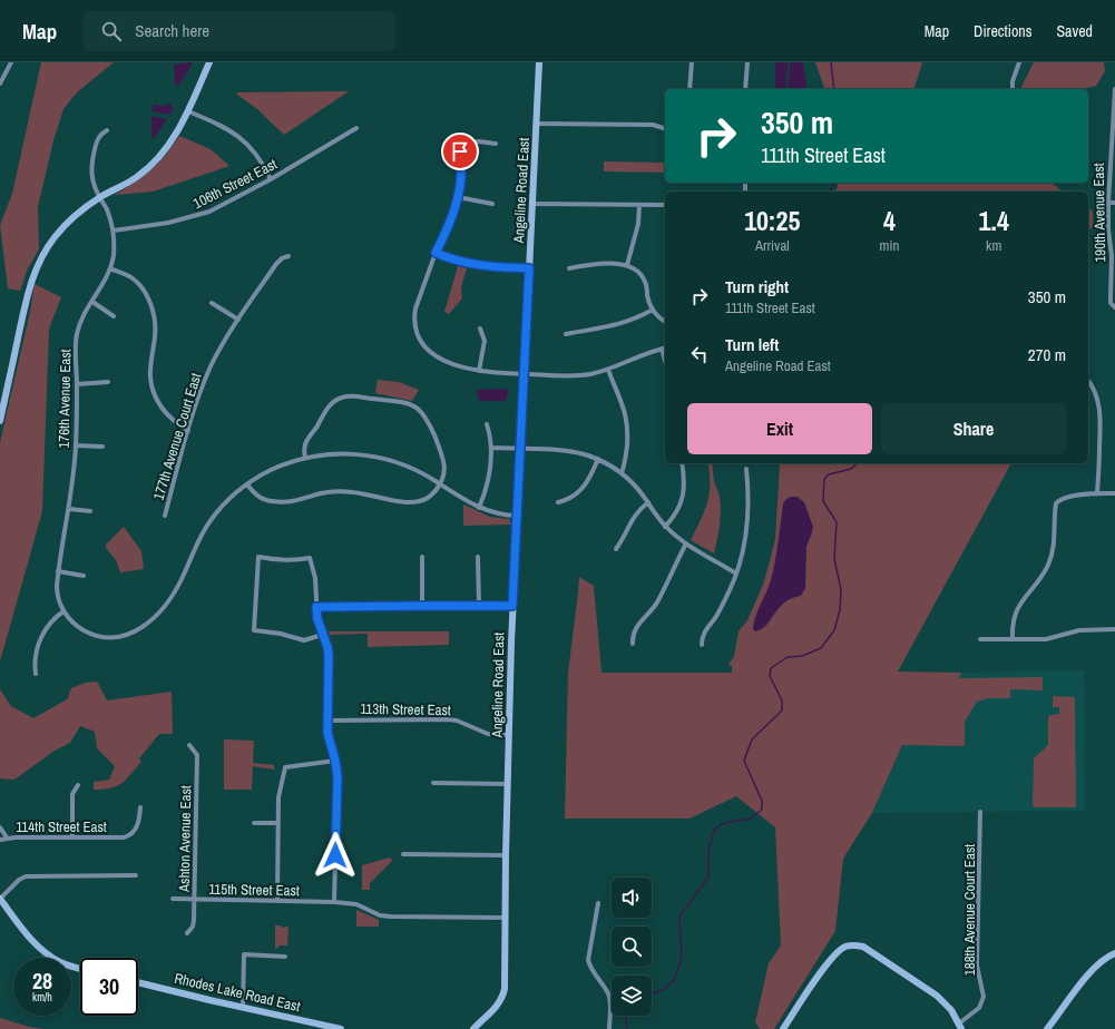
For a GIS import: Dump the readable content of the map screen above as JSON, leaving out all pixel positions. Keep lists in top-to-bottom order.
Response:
{
  "streets": {
    "street": [
      "106th Street East",
      "Angeline Road East",
      "190th Avenue East",
      "176th Avenue East",
      "177th Avenue Court East",
      "113th Street East",
      "114th Street East",
      "Ashton Avenue East",
      "115th Street East",
      "188th Avenue Court East",
      "Rhodes Lake Road East"
    ]
  },
  "crossings": [
    ["106th Street East", "176th Avenue East"],
    ["Angeline Road East", "113th Street East"],
    ["Angeline Road East", "115th Street East"],
    ["Ashton Avenue East", "115th Street East"]
  ],
  "page": {
    "header": "Map",
    "search": "Search here",
    "nav": ["Map", "Directions", "Saved"],
    "turn": ["350 m", "111th Street East"],
    "eta": [
      "10:25",
      "Arrival",
      "4",
      "min",
      "1.4",
      "km"
    ],
    "list": [
      {
        "name": "Turn right",
        "note": "111th Street East",
        "value": "350 m"
      },
      {
        "name": "Turn left",
        "note": "Angeline Road East",
        "value": "270 m"
      }
    ],
    "buttons": ["Exit", "Share"],
    "speed": "28 km/h",
    "limit": "30"
  }
}
